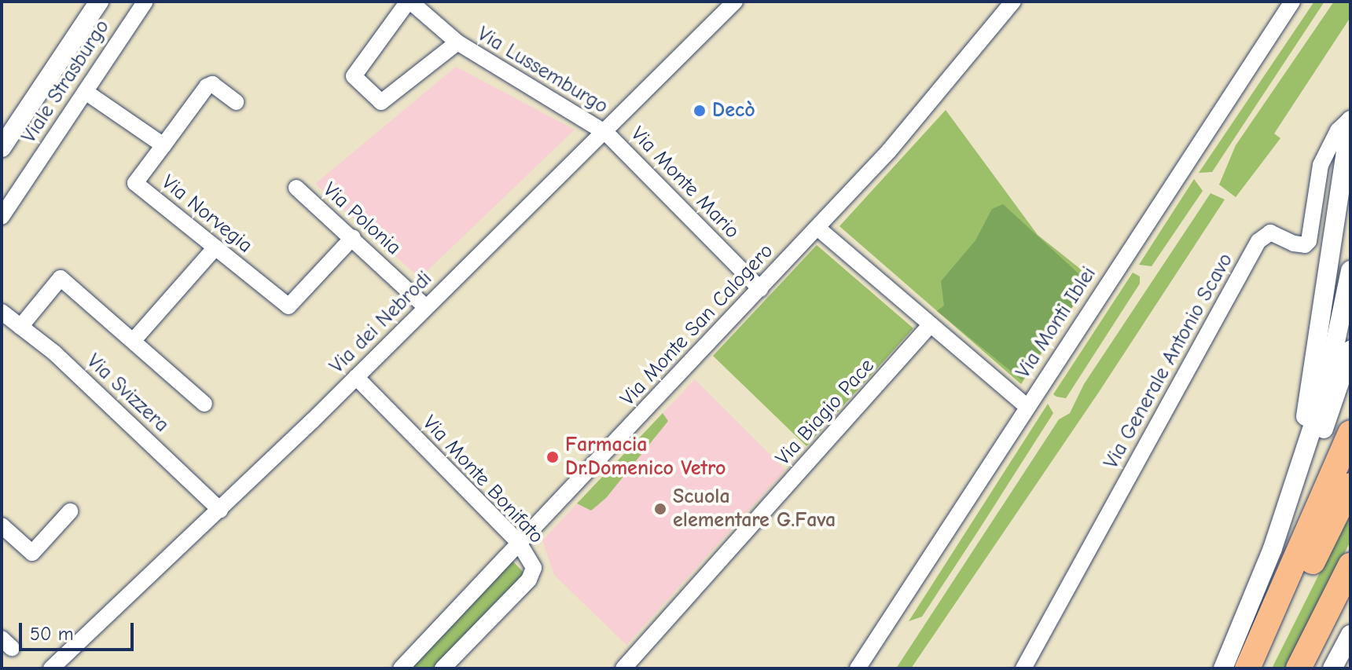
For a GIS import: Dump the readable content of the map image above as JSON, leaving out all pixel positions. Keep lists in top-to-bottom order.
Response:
{
  "streets": {
    "street": [
      "Via Lussemburgo",
      "Viale Strasburgo",
      "Via Monte Mario",
      "Via Norvegia",
      "Via Polonia",
      "Via dei Nebrodi",
      "Via Monti Iblei",
      "Via Monte San Calogero",
      "Via Generale Antonio Scavo",
      "Via Svizzera",
      "Via Biagio Pace",
      "Via Monte Bonifato"
    ]
  },
  "crossings": [
    ["Via Lussemburgo", "Via Monte Mario"],
    ["Via Lussemburgo", "Via dei Nebrodi"],
    ["Viale Strasburgo", "Via Norvegia"],
    ["Via Monte Mario", "Via dei Nebrodi"],
    ["Via Monte Mario", "Via Monte San Calogero"],
    ["Via Norvegia", "Via Polonia"],
    ["Via Polonia", "Via dei Nebrodi"],
    ["Via dei Nebrodi", "Via Svizzera"],
    ["Via dei Nebrodi", "Via Monte Bonifato"],
    ["Via Monte San Calogero", "Via Monte Bonifato"]
  ],
  "places": ["Decò", "Farmacia Dr.Domenico Vetro", "Scuola elementare G.Fava"],
  "scale_bar": "50 m"
}
